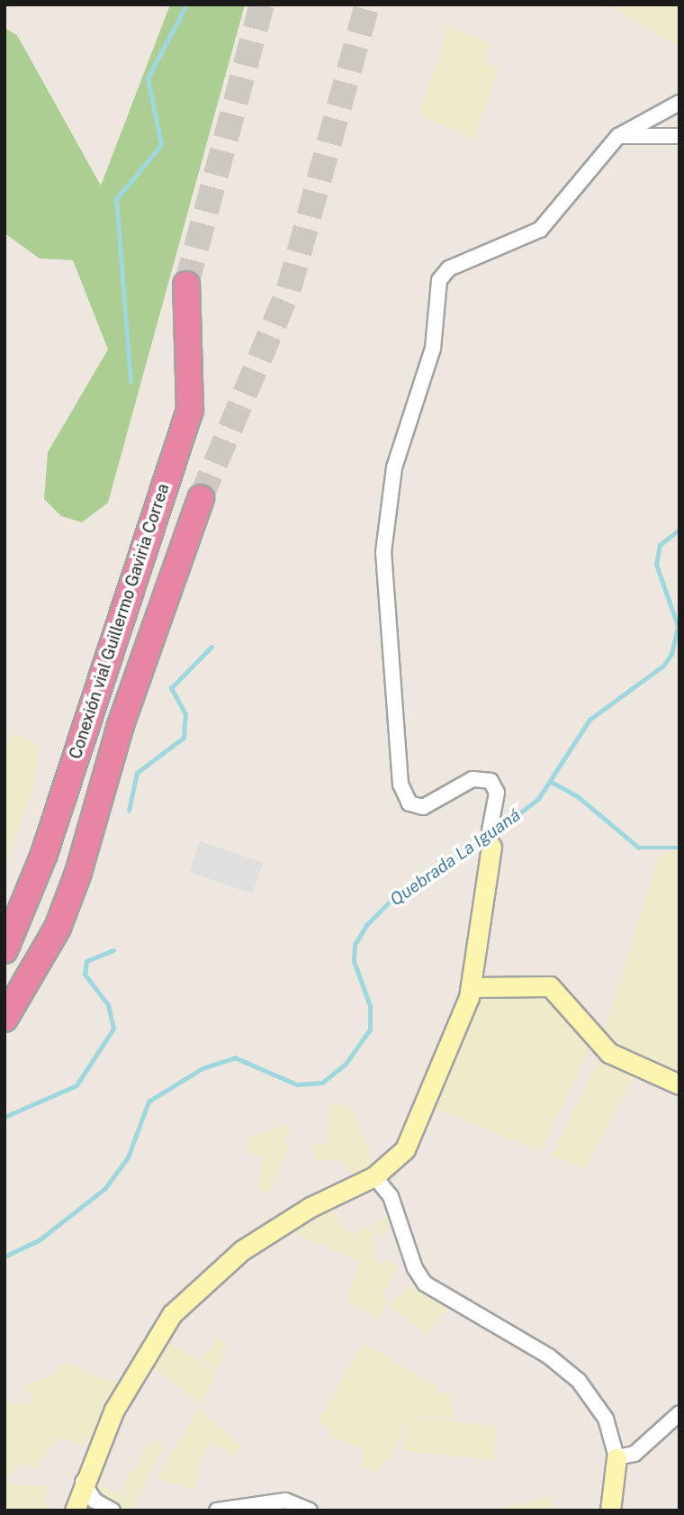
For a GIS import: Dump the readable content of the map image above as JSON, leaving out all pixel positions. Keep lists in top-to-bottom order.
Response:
{
  "streets": {
    "highway": ["Conexión vial Guillermo Gaviria Correa"]
  },
  "water": ["Quebrada La Iguaná"]
}
